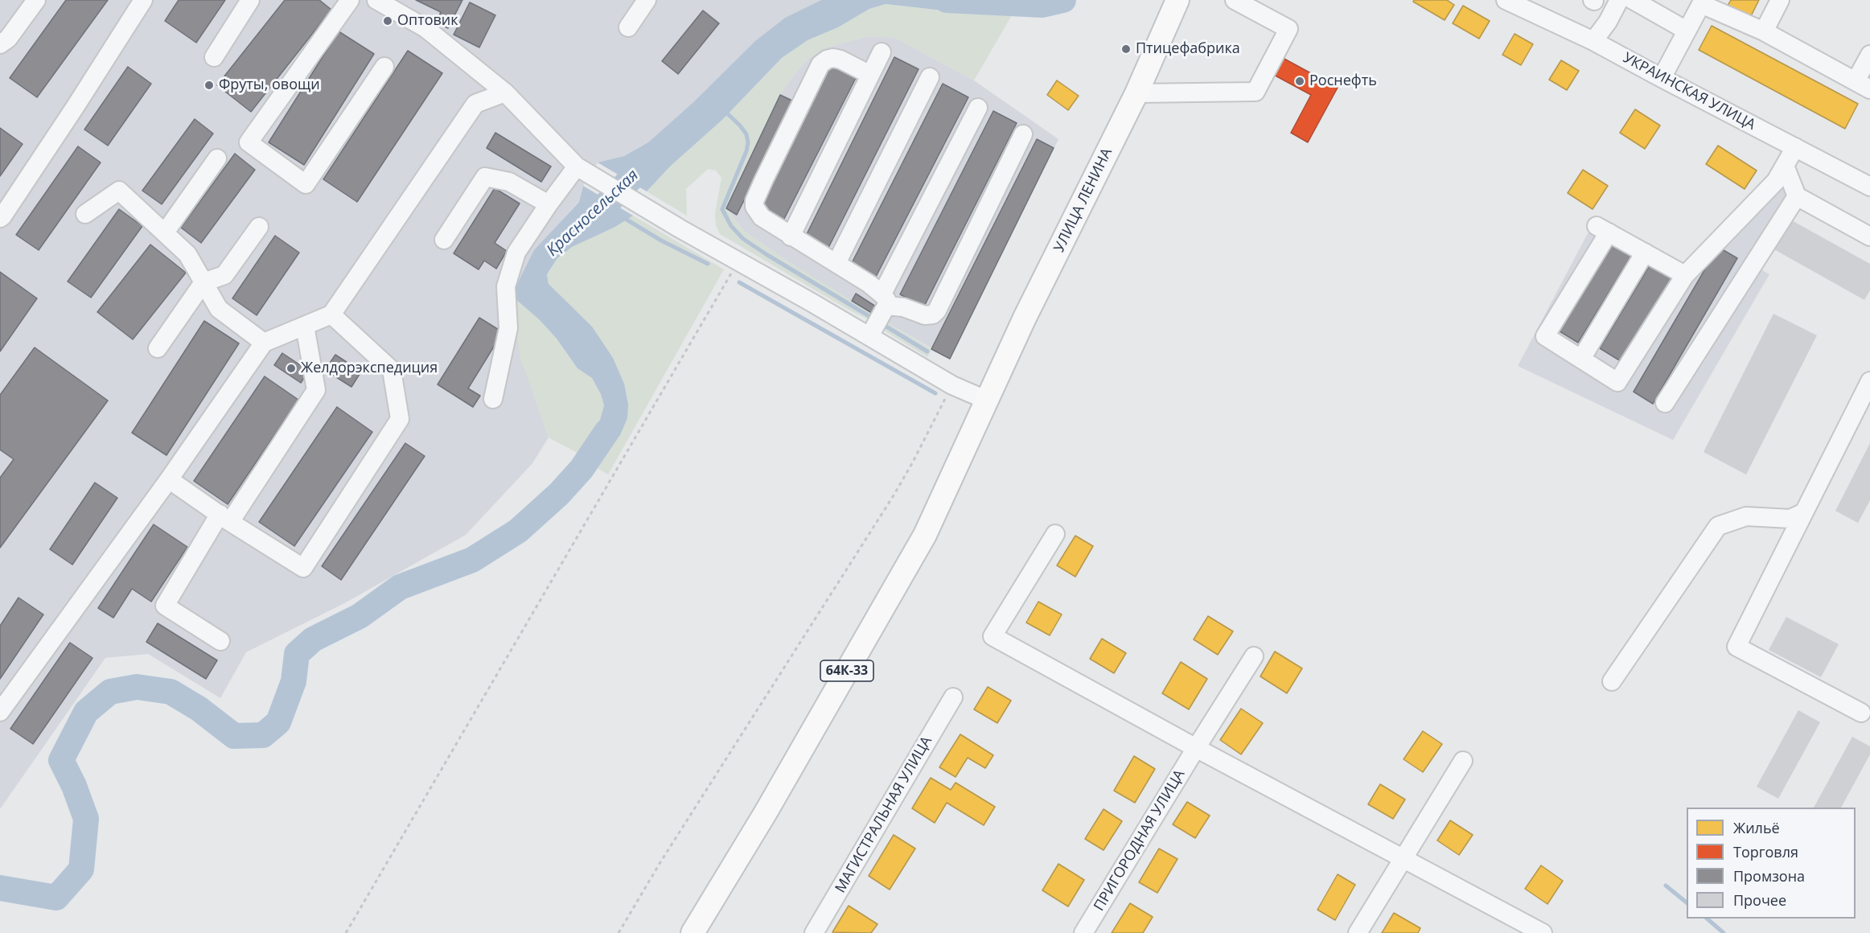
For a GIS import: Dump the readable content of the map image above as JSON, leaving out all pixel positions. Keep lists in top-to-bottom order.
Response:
{
  "streets": {
    "main road": ["УЛИЦА ЛЕНИНА", "64К-33"],
    "street": ["УКРАИНСКАЯ УЛИЦА", "МАГИСТРАЛЬНАЯ УЛИЦА", "ПРИГОРОДНАЯ УЛИЦА"]
  },
  "crossings": [
    ["УЛИЦА ЛЕНИНА", "64К-33"]
  ],
  "water": ["Красносельская"],
  "places": [
    "Оптовик",
    "Птицефабрика",
    "Роснефть",
    "Фруты, овощи",
    "Желдорэкспедиция"
  ],
  "legend": [
    "Жильё",
    "Торговля",
    "Промзона",
    "Прочее"
  ]
}
